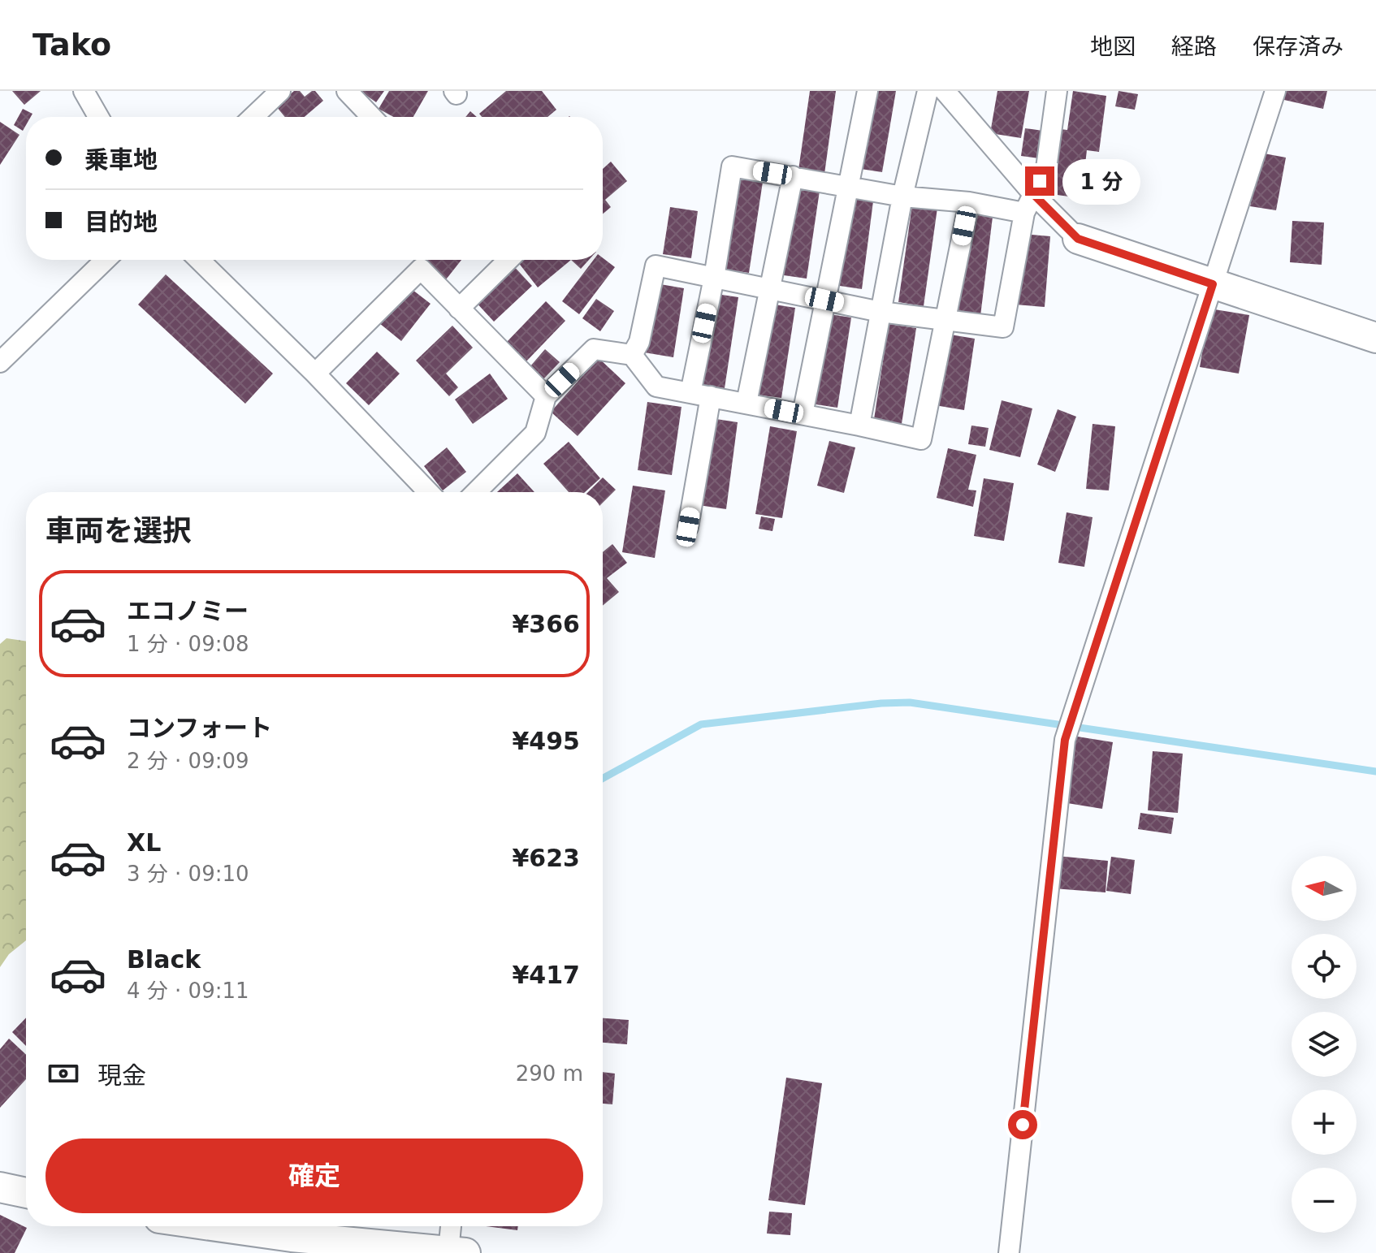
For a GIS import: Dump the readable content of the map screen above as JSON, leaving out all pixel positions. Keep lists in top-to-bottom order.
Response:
{
  "north": "left",
  "page": {
    "header": "Tako",
    "nav": ["地図", "経路", "保存済み"],
    "banner": ["乗車地", "目的地"],
    "bubble": "1 分",
    "heading": "車両を選択",
    "list": [
      {
        "name": "エコノミー",
        "note": "1 分 · 09:08",
        "value": "¥366"
      },
      {
        "name": "コンフォート",
        "note": "2 分 · 09:09",
        "value": "¥495"
      },
      {
        "name": "XL",
        "note": "3 分 · 09:10",
        "value": "¥623"
      },
      {
        "name": "Black",
        "note": "4 分 · 09:11",
        "value": "¥417"
      }
    ],
    "map_buttons": ["+", "−"],
    "pay": ["現金", "290 m"],
    "buttons": "確定"
  }
}
